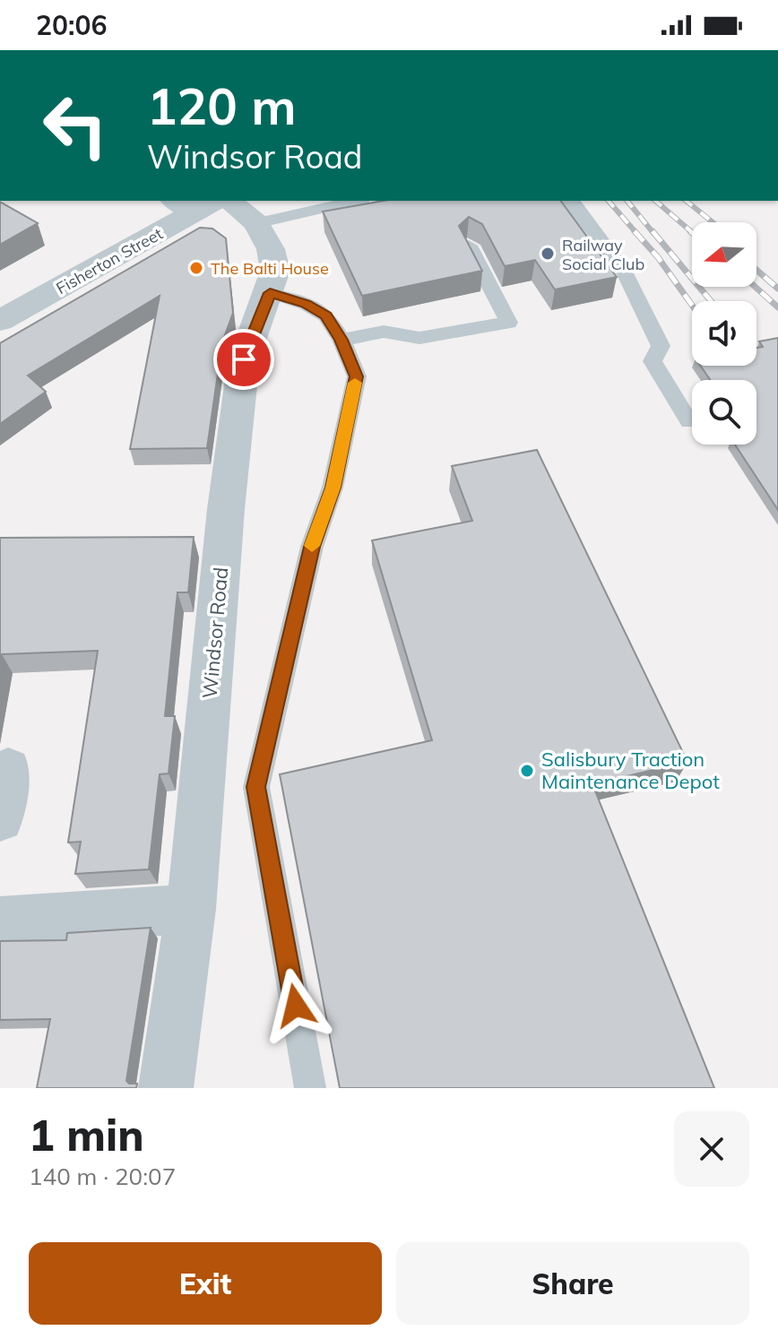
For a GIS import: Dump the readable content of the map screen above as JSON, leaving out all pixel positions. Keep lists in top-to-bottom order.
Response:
{
  "streets": {
    "street": ["Fisherton Street", "Windsor Road"]
  },
  "places": ["Railway Social Club", "The Balti House", "Salisbury Traction Maintenance Depot"],
  "north": "left",
  "page": {
    "status": "20:06",
    "turn": ["120 m", "Windsor Road"],
    "heading": ["1 min", "140 m · 20:07"],
    "buttons": ["Exit", "Share"]
  }
}
